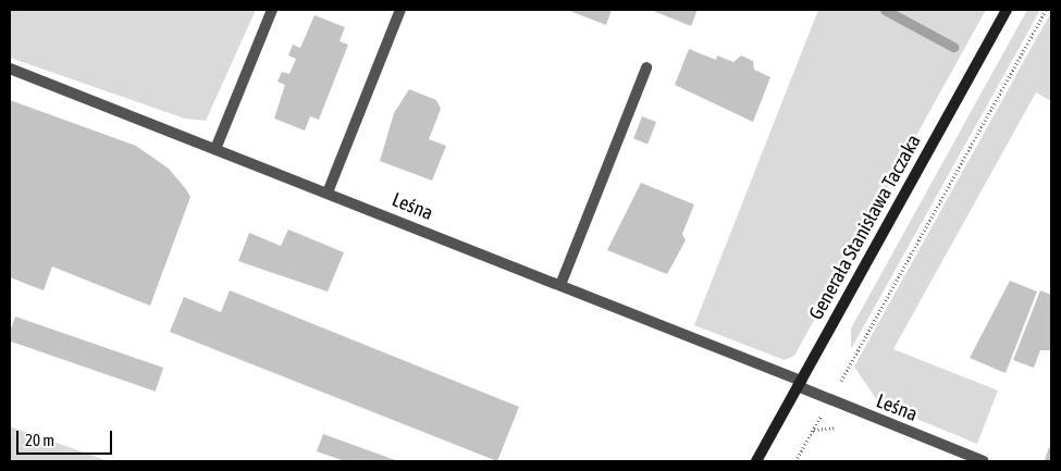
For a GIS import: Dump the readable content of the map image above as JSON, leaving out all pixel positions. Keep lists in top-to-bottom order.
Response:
{
  "streets": {
    "street": ["Leśna", "Generała Stanisława Taczaka"]
  },
  "crossings": [
    ["Leśna", "Generała Stanisława Taczaka"]
  ],
  "scale_bar": "20 m"
}
